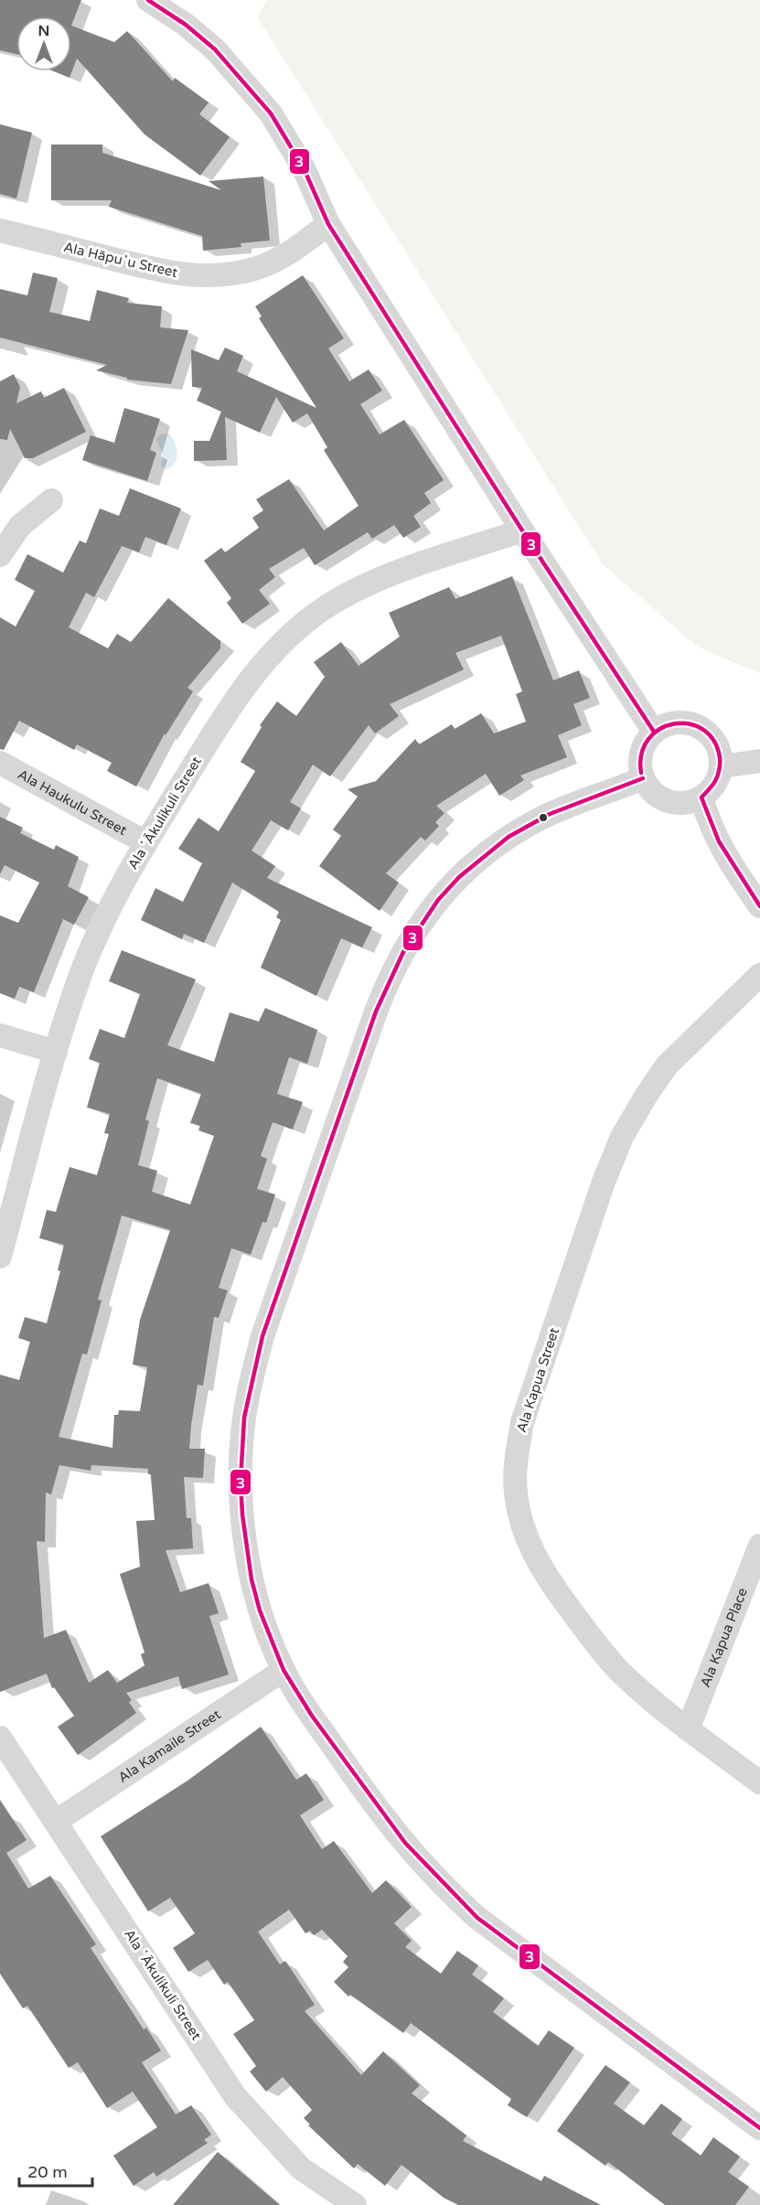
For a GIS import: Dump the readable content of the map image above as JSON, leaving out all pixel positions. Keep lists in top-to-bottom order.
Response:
{
  "streets": {
    "street": [
      "Ala Hāpuʻu Street",
      "Ala Haukulu Street",
      "Ala ʻĀkulikuli Street",
      "Ala Kapua Street",
      "Ala Kapua Place",
      "Ala Kamaile Street"
    ]
  },
  "crossings": [
    ["Ala Haukulu Street", "Ala ʻĀkulikuli Street"],
    ["Ala ʻĀkulikuli Street", "Ala Kamaile Street"],
    ["Ala Kapua Street", "Ala Kapua Place"]
  ],
  "lines": ["transit line 3"],
  "scale_bar": "20 m",
  "north": "top"
}
